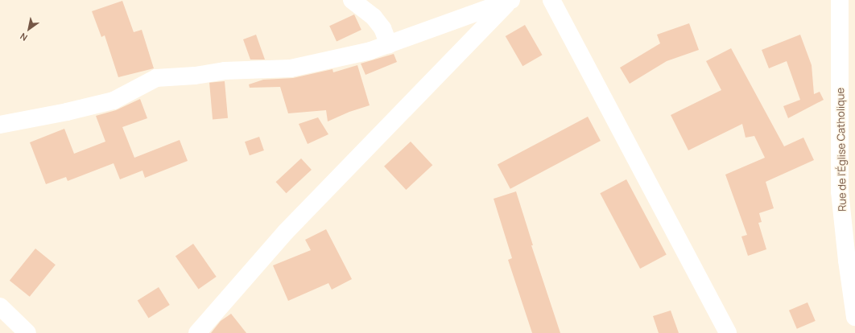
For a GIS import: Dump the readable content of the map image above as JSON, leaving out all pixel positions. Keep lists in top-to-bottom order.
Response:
{
  "streets": {
    "street": ["Rue de l'Église Catholique"]
  },
  "north": "bottom left"
}
